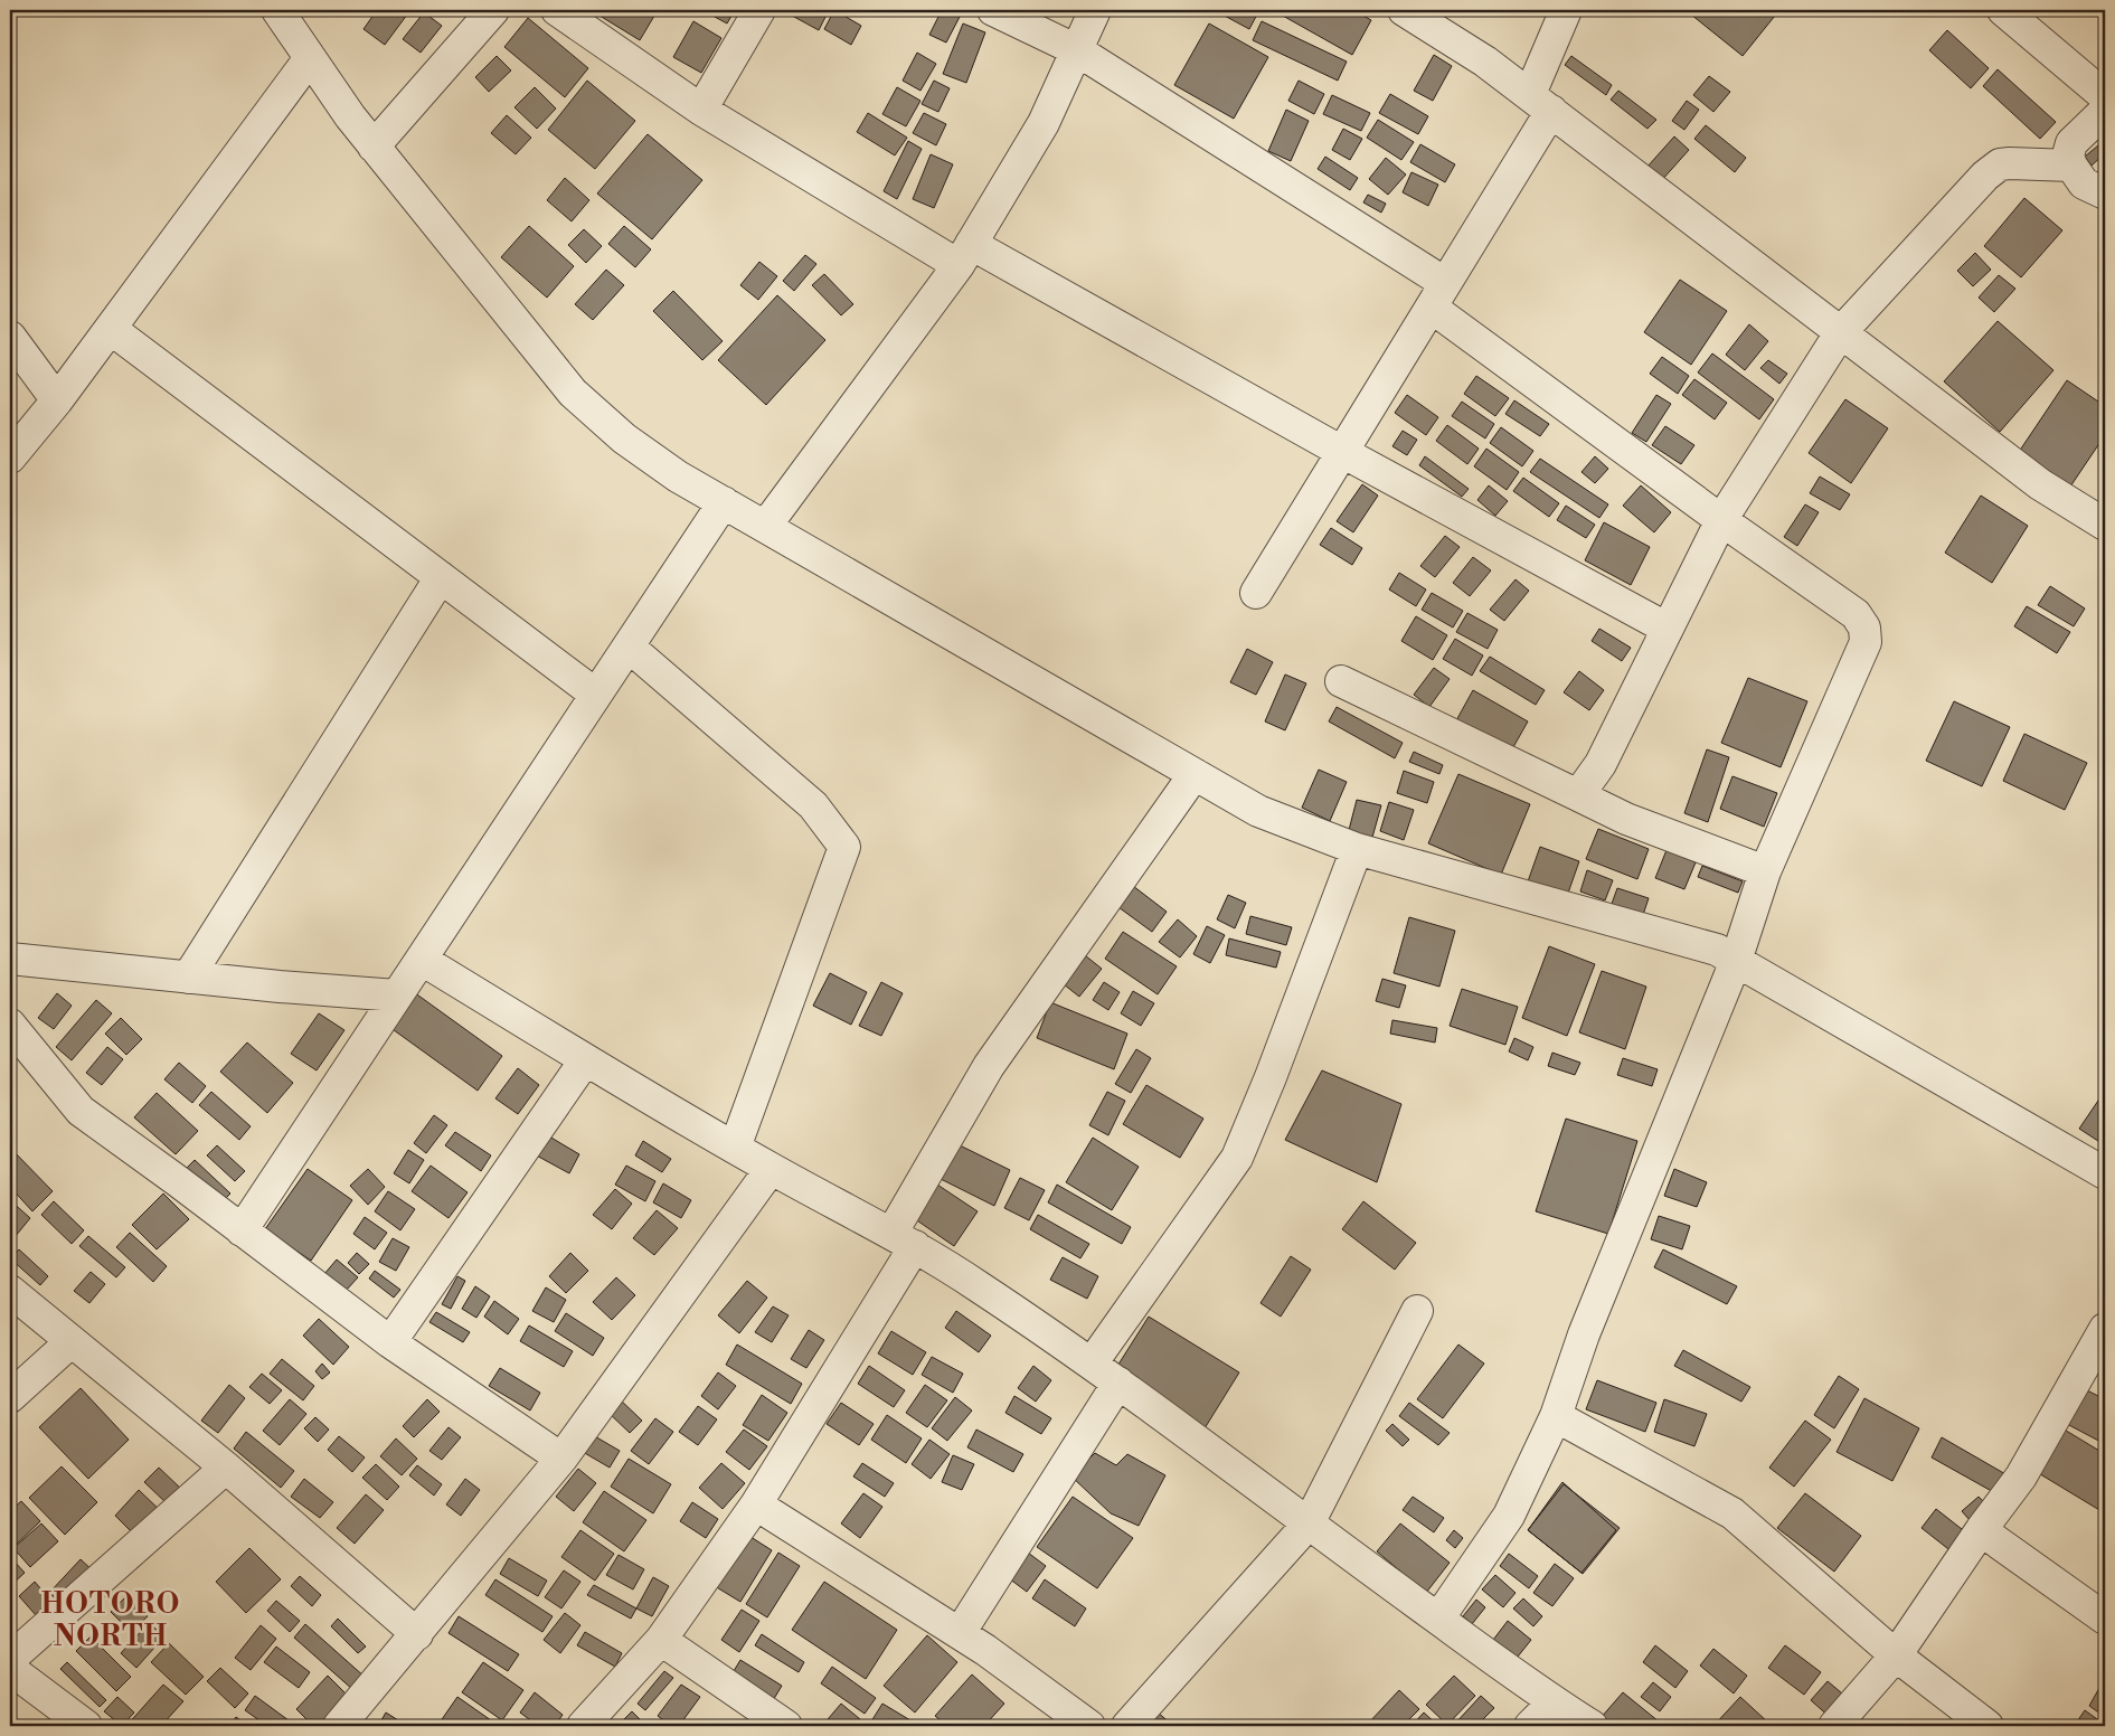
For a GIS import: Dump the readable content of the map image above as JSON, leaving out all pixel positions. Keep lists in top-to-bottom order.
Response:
{
  "districts": ["HOTORO NORTH"]
}
